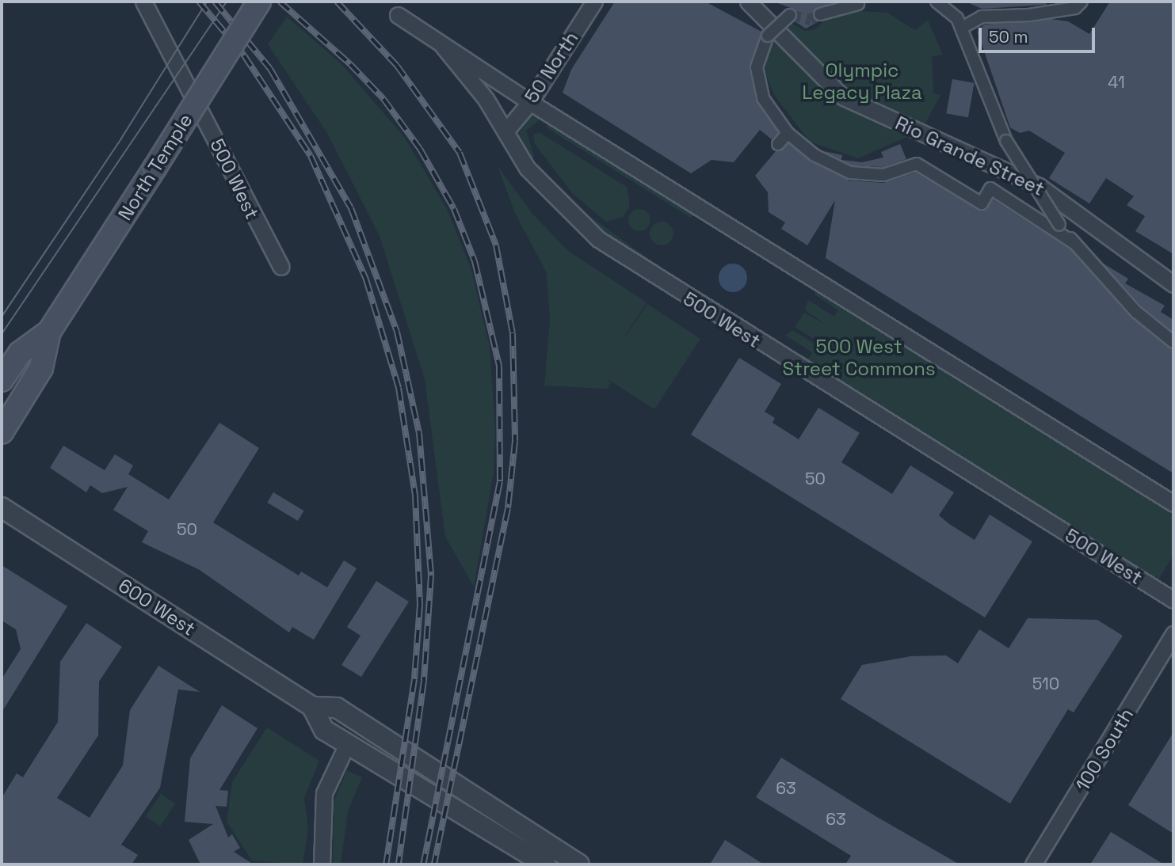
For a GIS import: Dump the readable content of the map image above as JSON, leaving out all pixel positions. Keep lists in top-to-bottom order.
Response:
{
  "streets": {
    "main road": ["North Temple"],
    "street": [
      "50 North",
      "Rio Grande Street",
      "500 West",
      "600 West",
      "100 South"
    ]
  },
  "crossings": [
    ["50 North", "500 West"]
  ],
  "parks": ["Olympic Legacy Plaza", "500 West Street Commons"],
  "house_numbers": [
    "41",
    "50",
    "50",
    "510",
    "63",
    "63"
  ],
  "scale_bar": "50 m"
}
